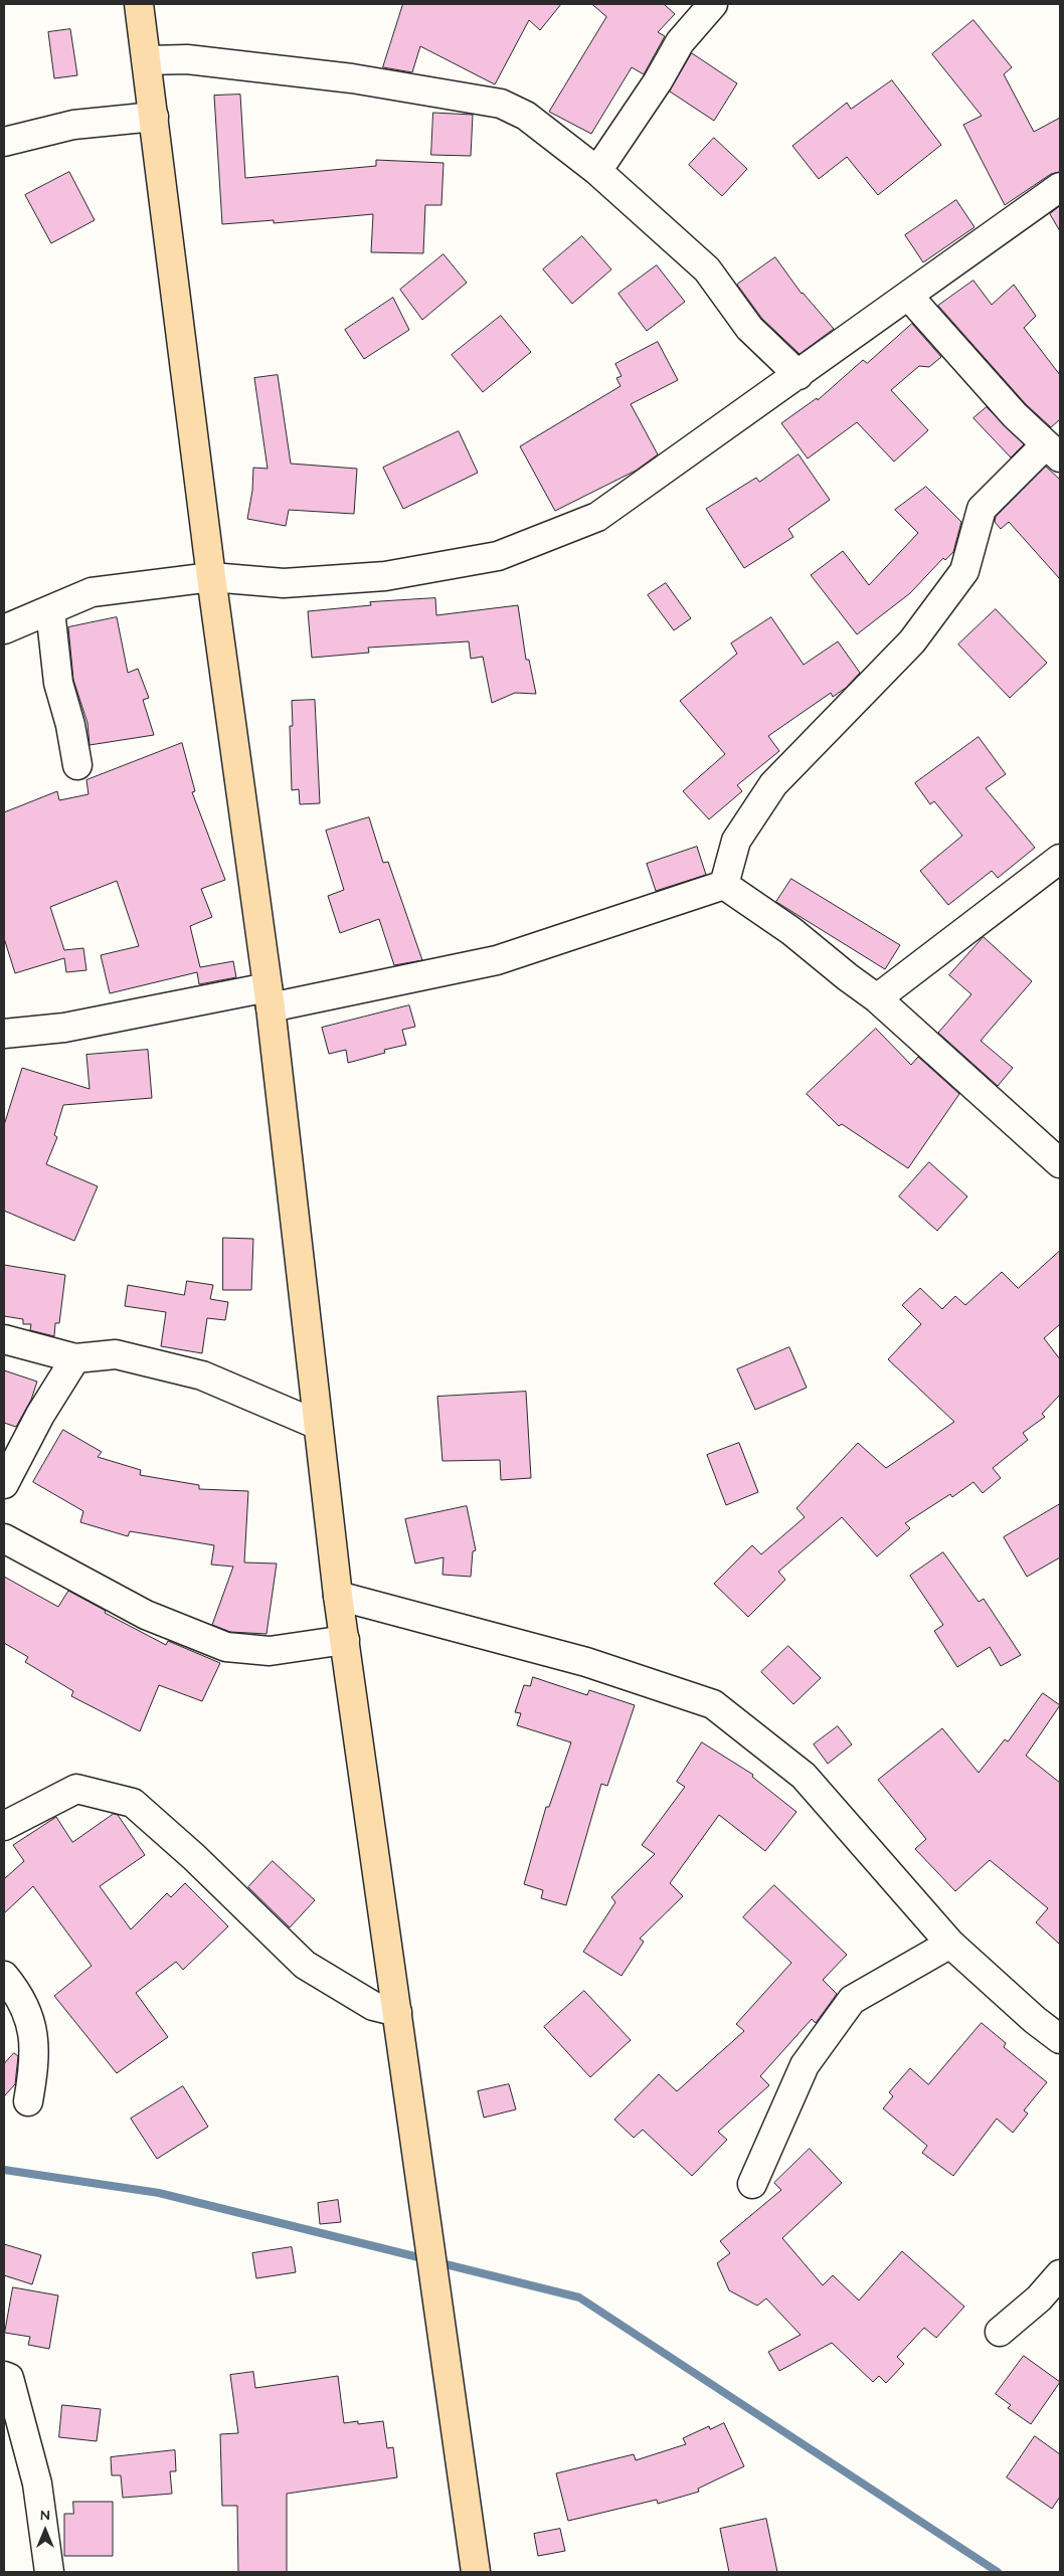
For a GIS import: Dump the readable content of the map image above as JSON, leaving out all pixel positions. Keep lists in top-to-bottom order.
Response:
{
  "north": "top"
}
